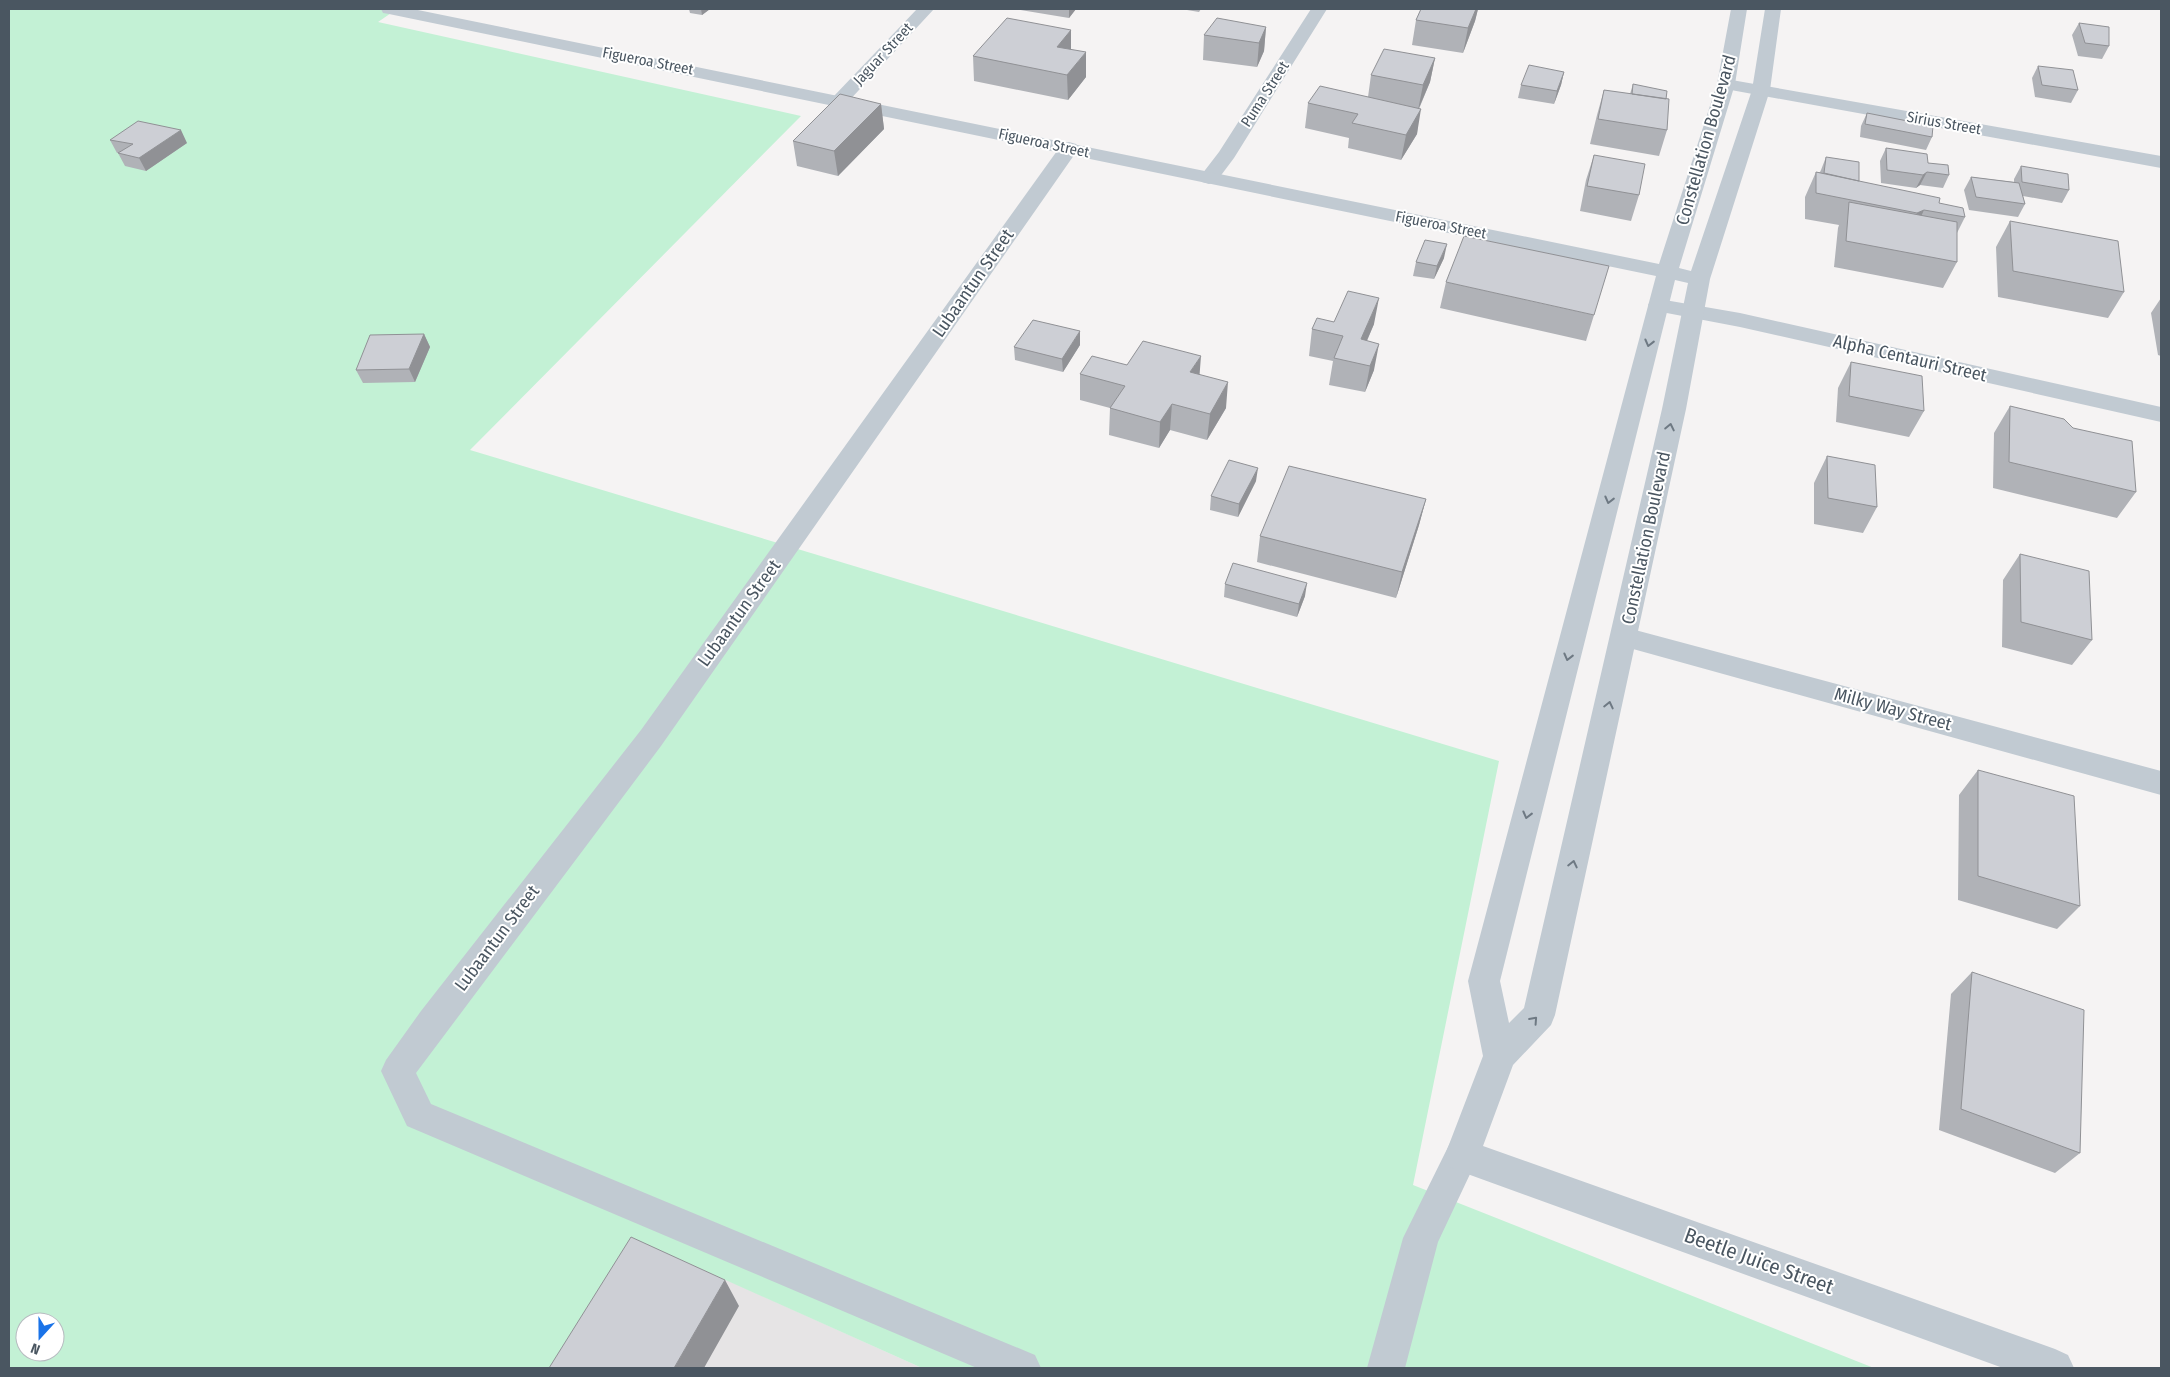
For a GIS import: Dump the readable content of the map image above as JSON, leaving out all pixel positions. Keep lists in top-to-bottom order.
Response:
{
  "streets": {
    "street": [
      "Jaguar Street",
      "Figueroa Street",
      "Puma Street",
      "Sirius Street",
      "Constellation Boulevard",
      "Lubaantun Street",
      "Alpha Centauri Street",
      "Milky Way Street",
      "Beetle Juice Street"
    ]
  },
  "crossings": [
    ["Jaguar Street", "Figueroa Street"],
    ["Figueroa Street", "Puma Street"],
    ["Figueroa Street", "Constellation Boulevard"],
    ["Figueroa Street", "Lubaantun Street"],
    ["Sirius Street", "Constellation Boulevard"],
    ["Constellation Boulevard", "Alpha Centauri Street"],
    ["Constellation Boulevard", "Milky Way Street"],
    ["Constellation Boulevard", "Beetle Juice Street"]
  ],
  "north": "bottom"
}
